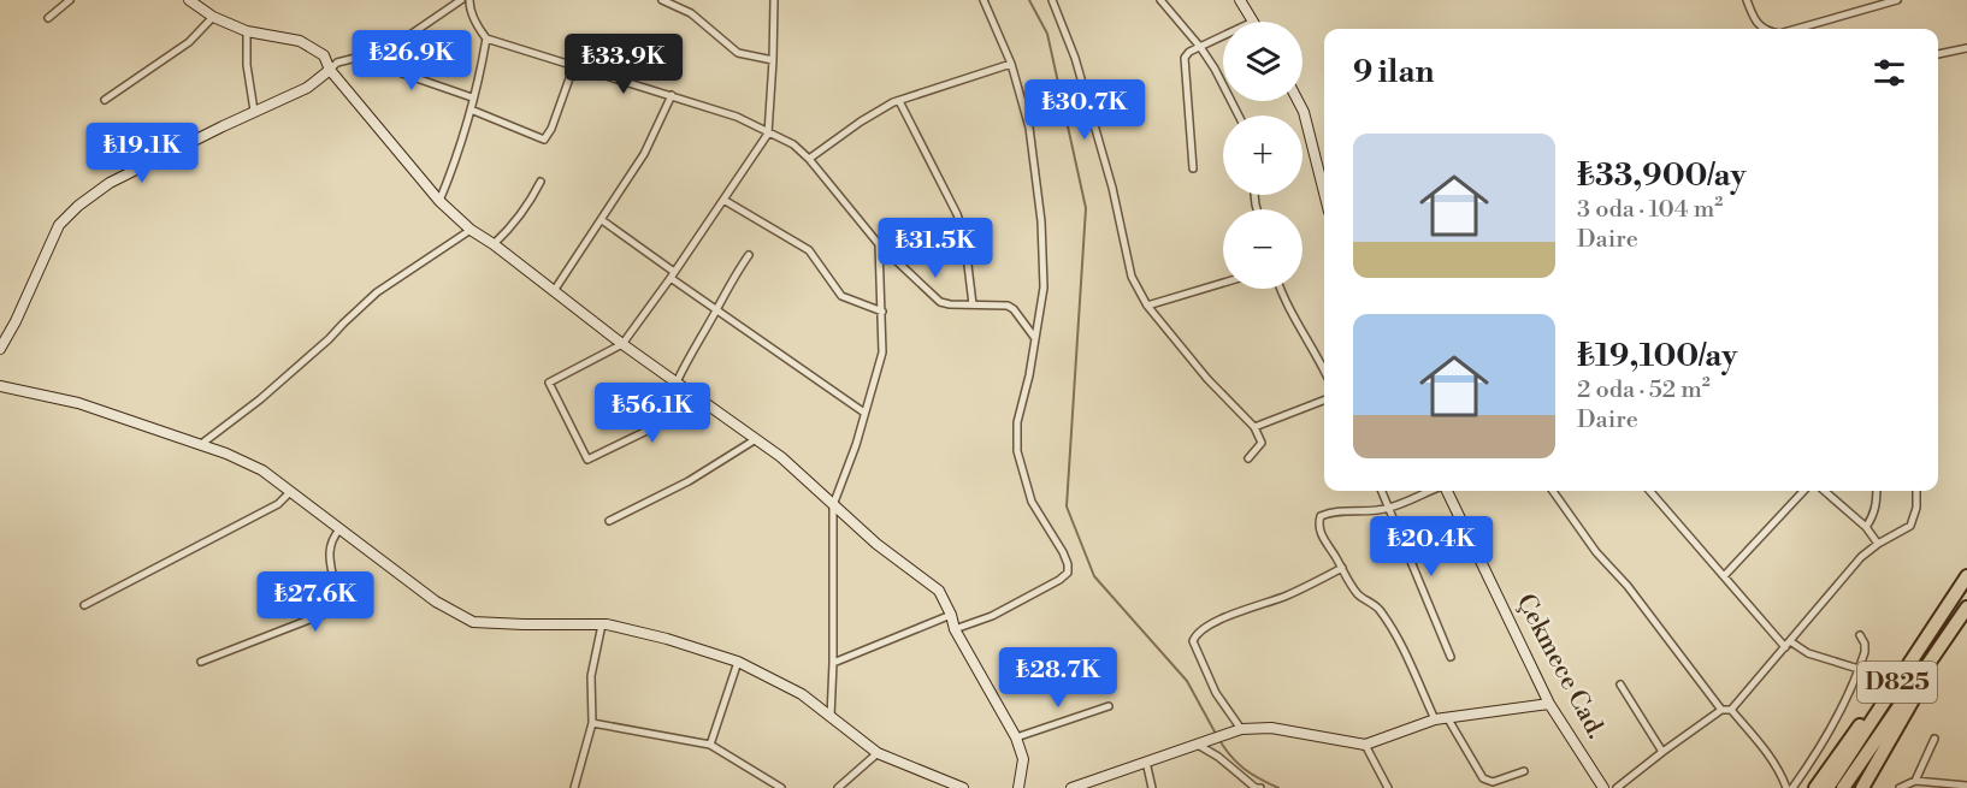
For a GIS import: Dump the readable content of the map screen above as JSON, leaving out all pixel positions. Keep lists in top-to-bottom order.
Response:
{
  "streets": {
    "highway": ["D825"],
    "street": ["Çekmece Cad."]
  },
  "page": {
    "map_buttons": ["+", "−"],
    "heading": "9 ilan",
    "price": [
      "₺26.9K",
      "₺33.9K",
      "₺30.7K",
      "₺19.1K",
      "₺31.5K",
      "₺56.1K",
      "₺20.4K",
      "₺27.6K",
      "₺28.7K"
    ],
    "list": [
      {
        "name": "₺33,900/ay",
        "note": "3 oda · 104 m² · Daire"
      },
      {
        "name": "₺19,100/ay",
        "note": "2 oda · 52 m² · Daire"
      }
    ]
  }
}
